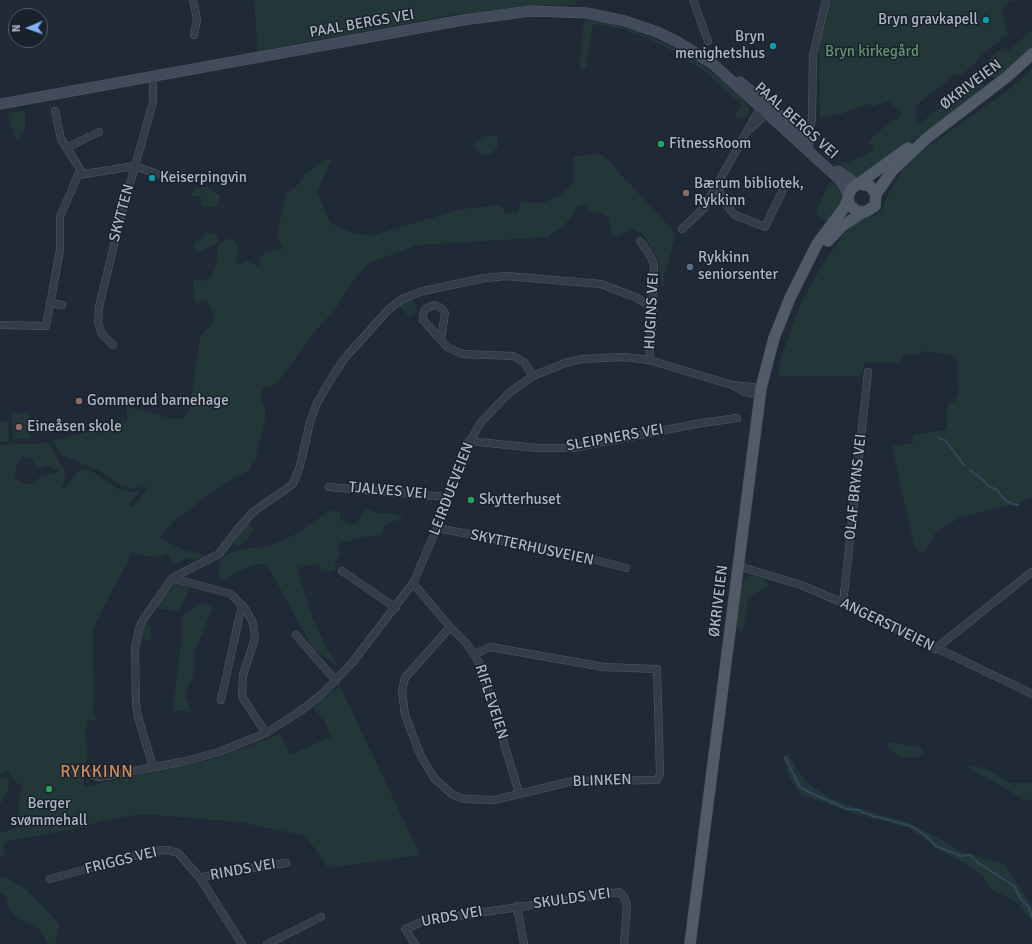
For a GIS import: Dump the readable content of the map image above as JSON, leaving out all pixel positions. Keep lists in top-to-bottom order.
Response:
{
  "streets": {
    "main road": ["ØKRIVEIEN"],
    "street": [
      "PAAL BERGS VEI",
      "SKYTTEN",
      "HUGINS VEI",
      "SLEIPNERS VEI",
      "OLAF BRYNS VEI",
      "LEIRDUEVEIEN",
      "TJALVES VEI",
      "SKYTTERHUSVEIEN",
      "ANGERSTVEIEN",
      "RIFLEVEIEN",
      "BLINKEN",
      "FRIGGS VEI",
      "RINDS VEI",
      "SKULDS VEI",
      "URDS VEI"
    ]
  },
  "crossings": [
    ["PAAL BERGS VEI", "ØKRIVEIEN"],
    ["PAAL BERGS VEI", "SKYTTEN"],
    ["ØKRIVEIEN", "LEIRDUEVEIEN"],
    ["ØKRIVEIEN", "ANGERSTVEIEN"],
    ["HUGINS VEI", "LEIRDUEVEIEN"],
    ["SLEIPNERS VEI", "LEIRDUEVEIEN"],
    ["OLAF BRYNS VEI", "ANGERSTVEIEN"],
    ["LEIRDUEVEIEN", "TJALVES VEI"],
    ["LEIRDUEVEIEN", "SKYTTERHUSVEIEN"],
    ["LEIRDUEVEIEN", "RIFLEVEIEN"],
    ["RIFLEVEIEN", "BLINKEN"],
    ["FRIGGS VEI", "RINDS VEI"],
    ["SKULDS VEI", "URDS VEI"]
  ],
  "districts": ["RYKKINN"],
  "parks": ["Bryn kirkegård"],
  "places": [
    "Bryn gravkapell",
    "Bryn menighetshus",
    "FitnessRoom",
    "Keiserpingvin",
    "Bærum bibliotek, Rykkinn",
    "Rykkinn seniorsenter",
    "Gommerud barnehage",
    "Eineåsen skole",
    "Skytterhuset",
    "Berger svømmehall"
  ],
  "north": "left"
}
